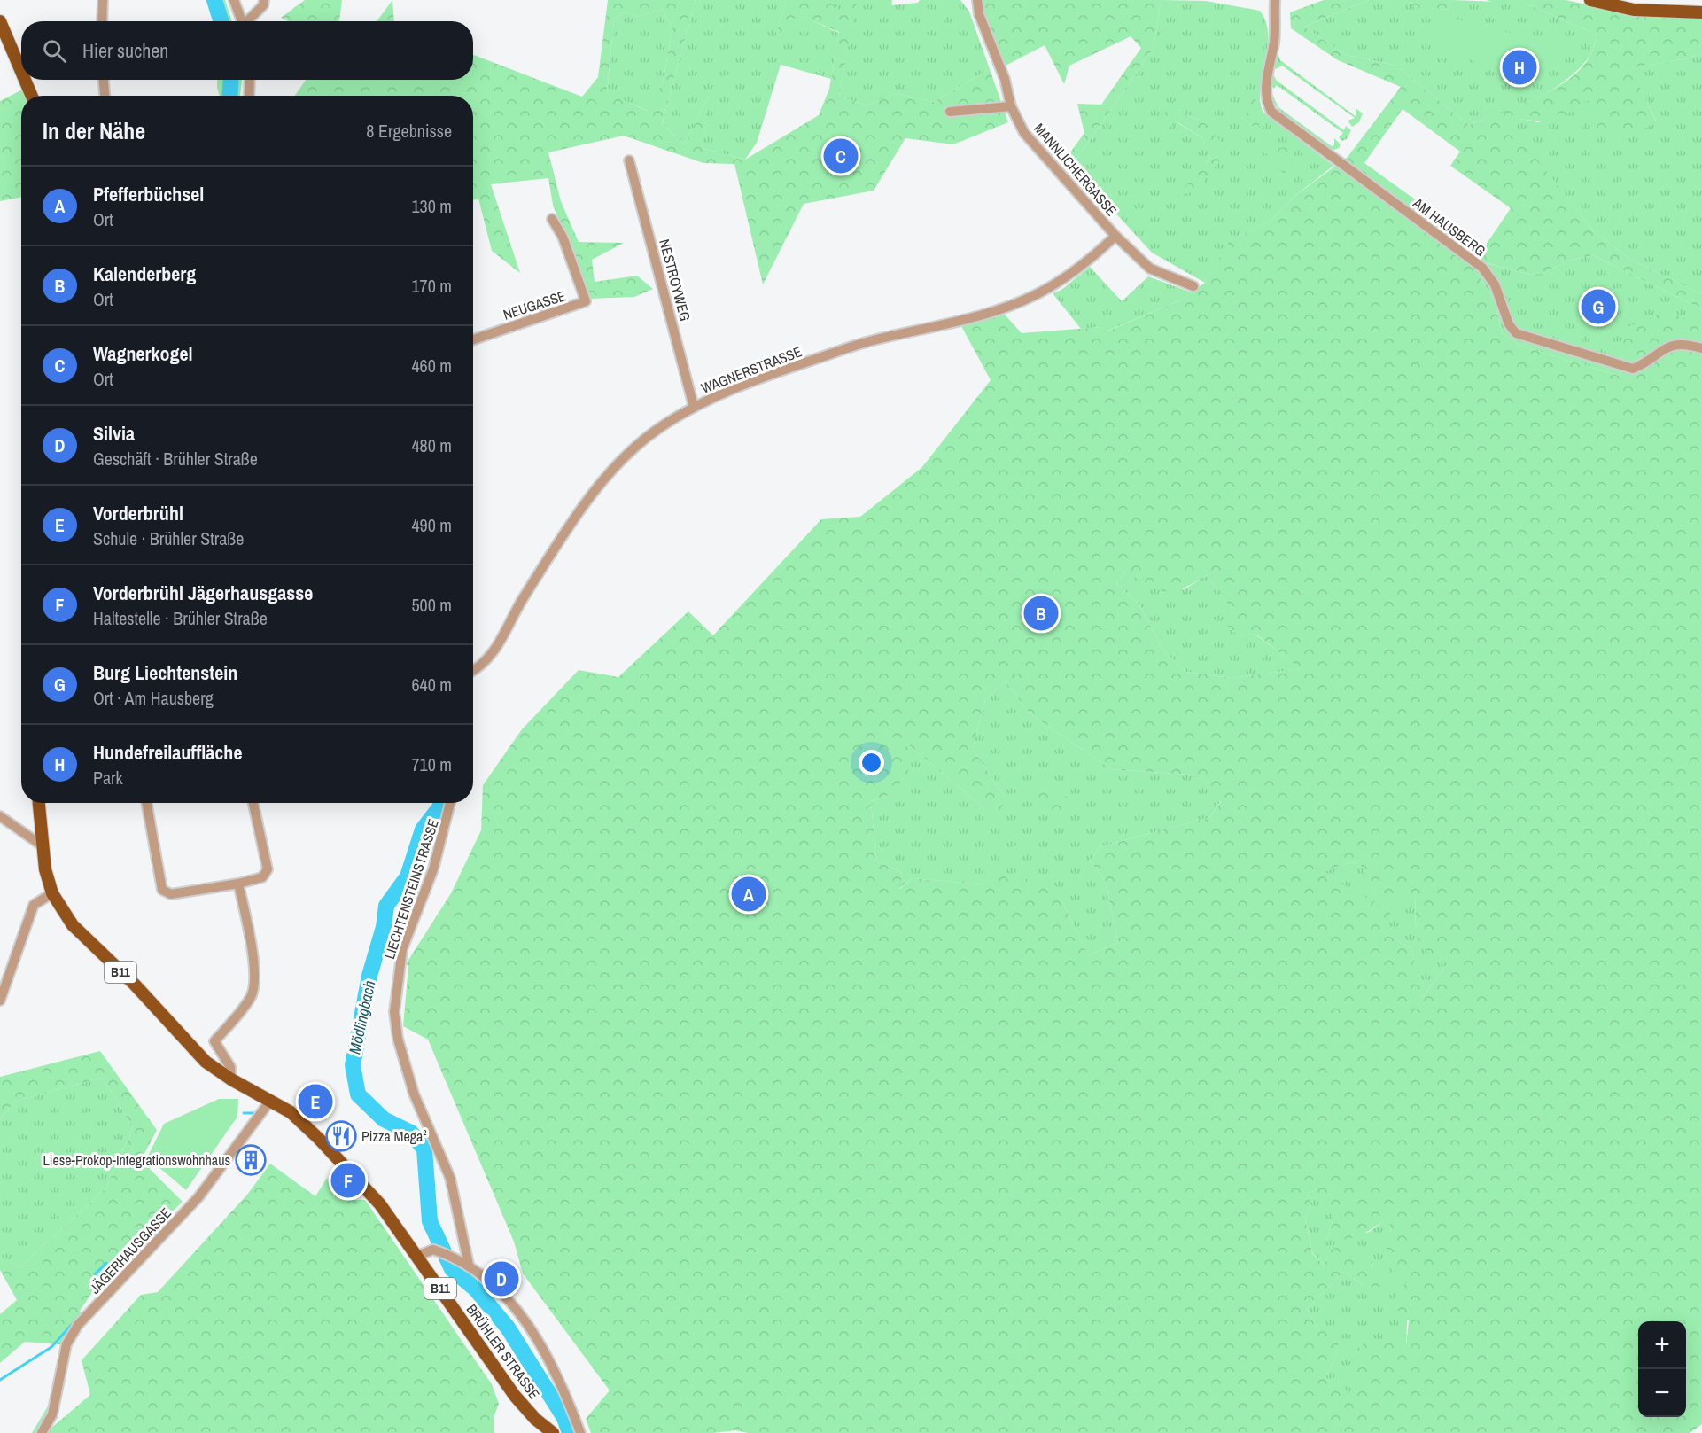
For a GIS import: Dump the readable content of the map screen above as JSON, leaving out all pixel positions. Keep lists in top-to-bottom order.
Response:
{
  "streets": {
    "main road": ["B11", "BRÜHLER STRASSE"],
    "street": [
      "MANNLICHERGASSE",
      "AM HAUSBERG",
      "NESTROYWEG",
      "NEUGASSE",
      "WAGNERSTRASSE",
      "LIECHTENSTEINSTRASSE",
      "JÄGERHAUSGASSE"
    ]
  },
  "crossings": [
    ["MANNLICHERGASSE", "WAGNERSTRASSE"],
    ["NESTROYWEG", "WAGNERSTRASSE"],
    ["LIECHTENSTEINSTRASSE", "BRÜHLER STRASSE"],
    ["JÄGERHAUSGASSE", "BRÜHLER STRASSE"]
  ],
  "water": ["Mödlingbach"],
  "places": {
    "restaurant": ["Pizza Mega²"],
    "building": ["Liese-Prokop-Integrationswohnhaus"]
  },
  "page": {
    "search": "Hier suchen",
    "pins": [
      "H",
      "C",
      "G",
      "B",
      "A",
      "E",
      "F",
      "D"
    ],
    "heading": ["In der Nähe", "8 Ergebnisse"],
    "list": [
      {
        "mark": "A",
        "name": "Pfefferbüchsel",
        "note": "Ort",
        "value": "130 m"
      },
      {
        "mark": "B",
        "name": "Kalenderberg",
        "note": "Ort",
        "value": "170 m"
      },
      {
        "mark": "C",
        "name": "Wagnerkogel",
        "note": "Ort",
        "value": "460 m"
      },
      {
        "mark": "D",
        "name": "Silvia",
        "note": "Geschäft · Brühler Straße",
        "value": "480 m"
      },
      {
        "mark": "E",
        "name": "Vorderbrühl",
        "note": "Schule · Brühler Straße",
        "value": "490 m"
      },
      {
        "mark": "F",
        "name": "Vorderbrühl Jägerhausgasse",
        "note": "Haltestelle · Brühler Straße",
        "value": "500 m"
      },
      {
        "mark": "G",
        "name": "Burg Liechtenstein",
        "note": "Ort · Am Hausberg",
        "value": "640 m"
      },
      {
        "mark": "H",
        "name": "Hundefreilauffläche",
        "note": "Park",
        "value": "710 m"
      }
    ],
    "map_buttons": ["+", "−"]
  }
}
